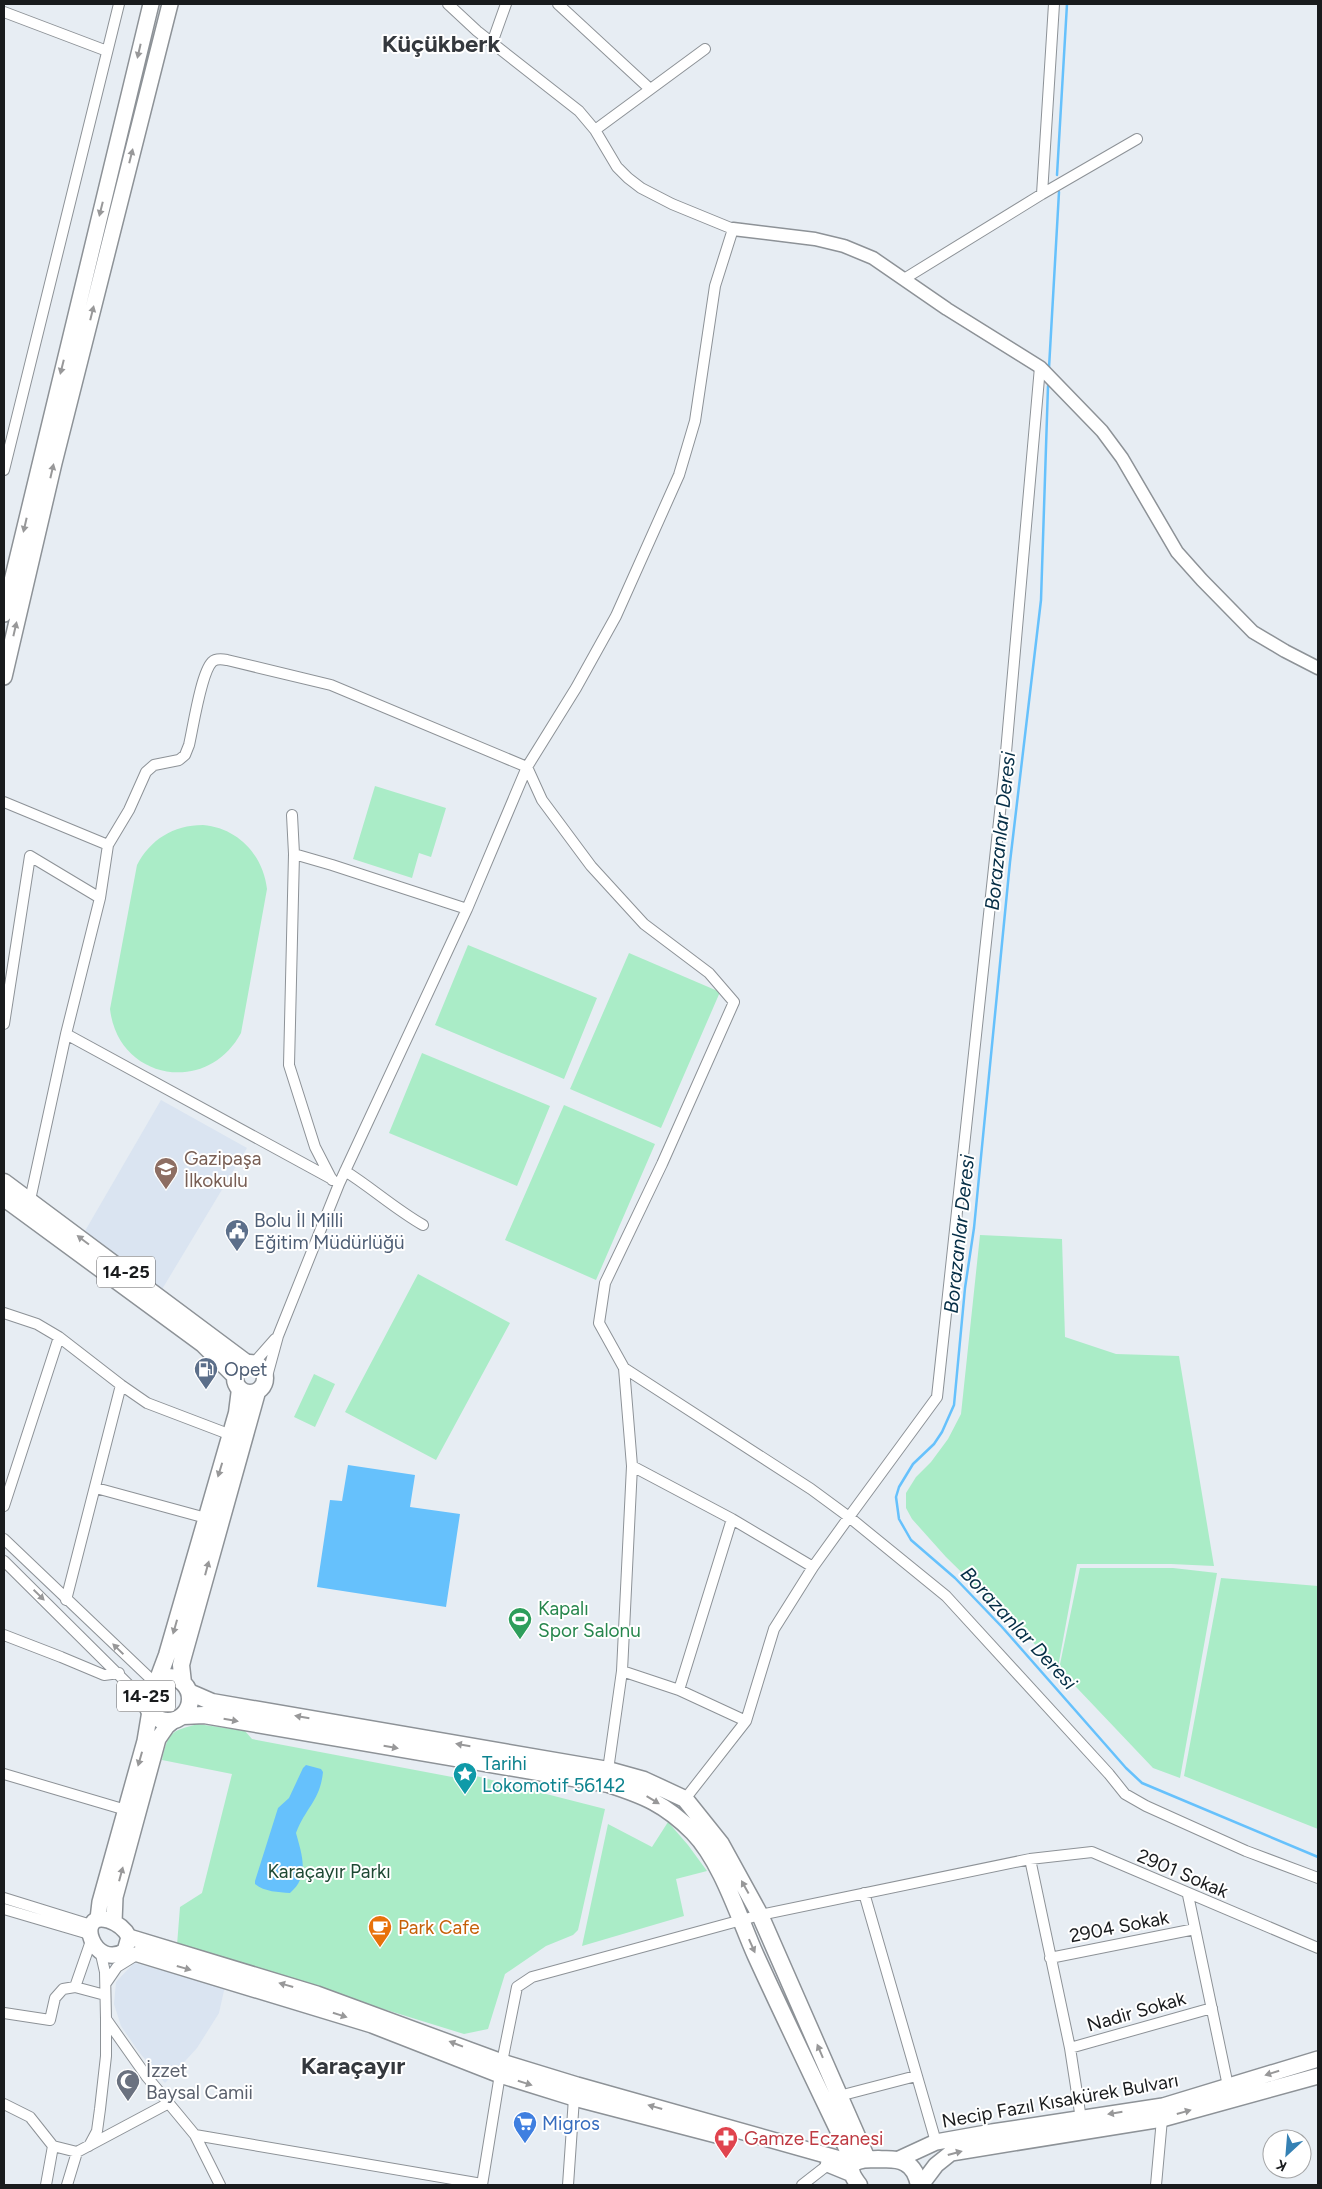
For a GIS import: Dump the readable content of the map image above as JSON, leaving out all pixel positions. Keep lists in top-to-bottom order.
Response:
{
  "streets": {
    "main road": ["14-25", "Necip Fazıl Kısakürek Bulvarı"],
    "street": ["2901 Sokak", "2904 Sokak", "Nadir Sokak"]
  },
  "crossings": [
    ["14-25", "2901 Sokak"]
  ],
  "districts": ["Küçükberk", "Karaçayır"],
  "water": ["Borazanlar Deresi"],
  "parks": ["Karaçayır Parkı"],
  "places": {
    "school or university": ["Gazipaşa İlkokulu"],
    "public building": ["Bolu İl Milli Eğitim Müdürlüğü"],
    "fuel station": ["Opet"],
    "sports": ["Kapalı Spor Salonu"],
    "place": ["Tarihi Lokomotif 56142"],
    "cafe": ["Park Cafe"],
    "mosque": ["İzzet Baysal Camii"],
    "supermarket": ["Migros"],
    "pharmacy": ["Gamze Eczanesi"]
  },
  "north": "bottom left"
}
